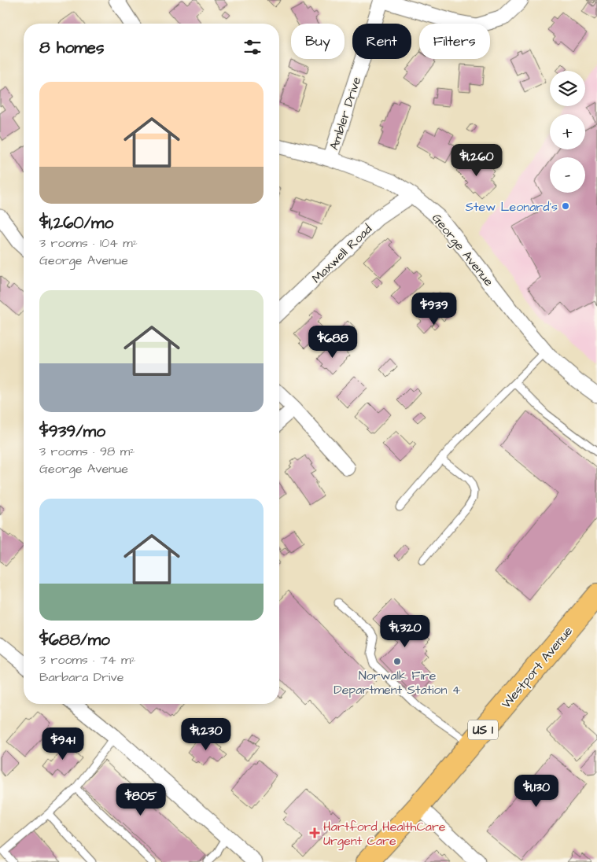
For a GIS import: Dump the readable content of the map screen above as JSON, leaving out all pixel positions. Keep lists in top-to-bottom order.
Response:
{
  "streets": {
    "main road": ["Westport Avenue", "US 1"],
    "street": ["Ambler Drive", "George Avenue", "Maxwell Road"]
  },
  "crossings": [
    ["Ambler Drive", "George Avenue"],
    ["George Avenue", "Maxwell Road"]
  ],
  "places": {
    "other": ["Stew Leonard's", "Norwalk Fire Department Station 4"],
    "health": ["Hartford HealthCare Urgent Care"]
  },
  "page": {
    "chip": ["Buy", "Rent", "Filters"],
    "heading": "8 homes",
    "map_buttons": ["+", "−"],
    "list": [
      {
        "name": "$1,260/mo",
        "note": "3 rooms · 104 m² · George Avenue"
      },
      {
        "name": "$939/mo",
        "note": "3 rooms · 98 m² · George Avenue"
      },
      {
        "name": "$688/mo",
        "note": "3 rooms · 74 m² · Barbara Drive"
      }
    ],
    "price": [
      "$1,260",
      "$939",
      "$688",
      "$1,320",
      "$1,230",
      "$941",
      "$1,130",
      "$805"
    ]
  }
}
